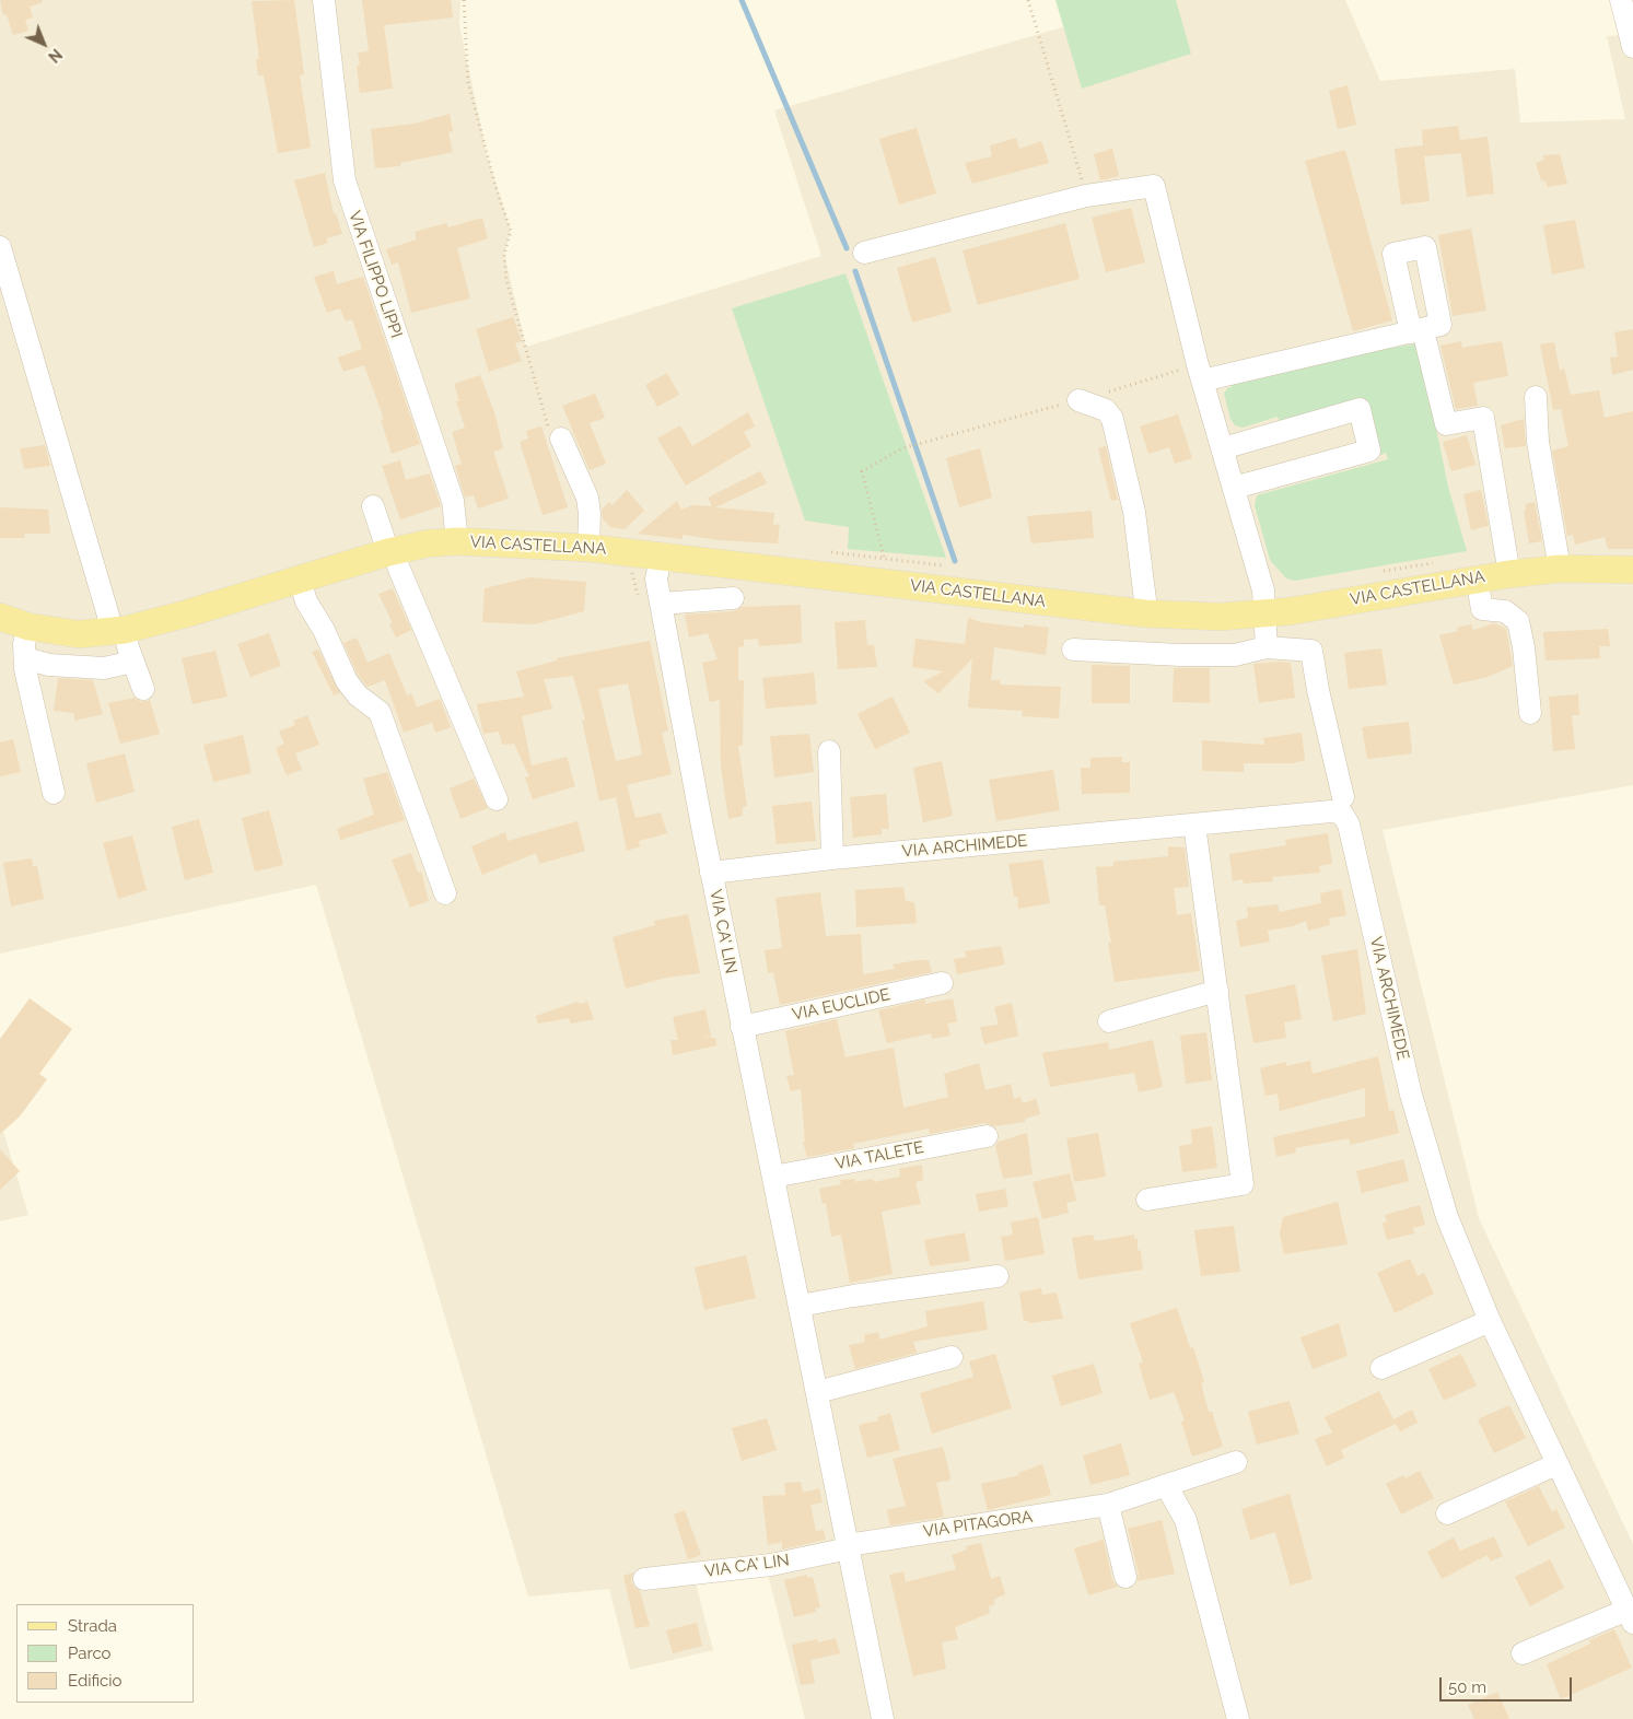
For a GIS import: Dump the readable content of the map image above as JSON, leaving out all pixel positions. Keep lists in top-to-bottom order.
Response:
{
  "streets": {
    "main road": ["VIA CASTELLANA"],
    "street": [
      "VIA FILIPPO LIPPI",
      "VIA ARCHIMEDE",
      "VIA CA' LIN",
      "VIA EUCLIDE",
      "VIA TALETE",
      "VIA PITAGORA"
    ]
  },
  "crossings": [
    ["VIA FILIPPO LIPPI", "VIA CASTELLANA"],
    ["VIA CASTELLANA", "VIA CA' LIN"],
    ["VIA ARCHIMEDE", "VIA CA' LIN"],
    ["VIA CA' LIN", "VIA EUCLIDE"],
    ["VIA CA' LIN", "VIA TALETE"],
    ["VIA CA' LIN", "VIA PITAGORA"]
  ],
  "legend": ["Strada", "Parco", "Edificio"],
  "scale_bar": "50 m",
  "north": "bottom right"
}
